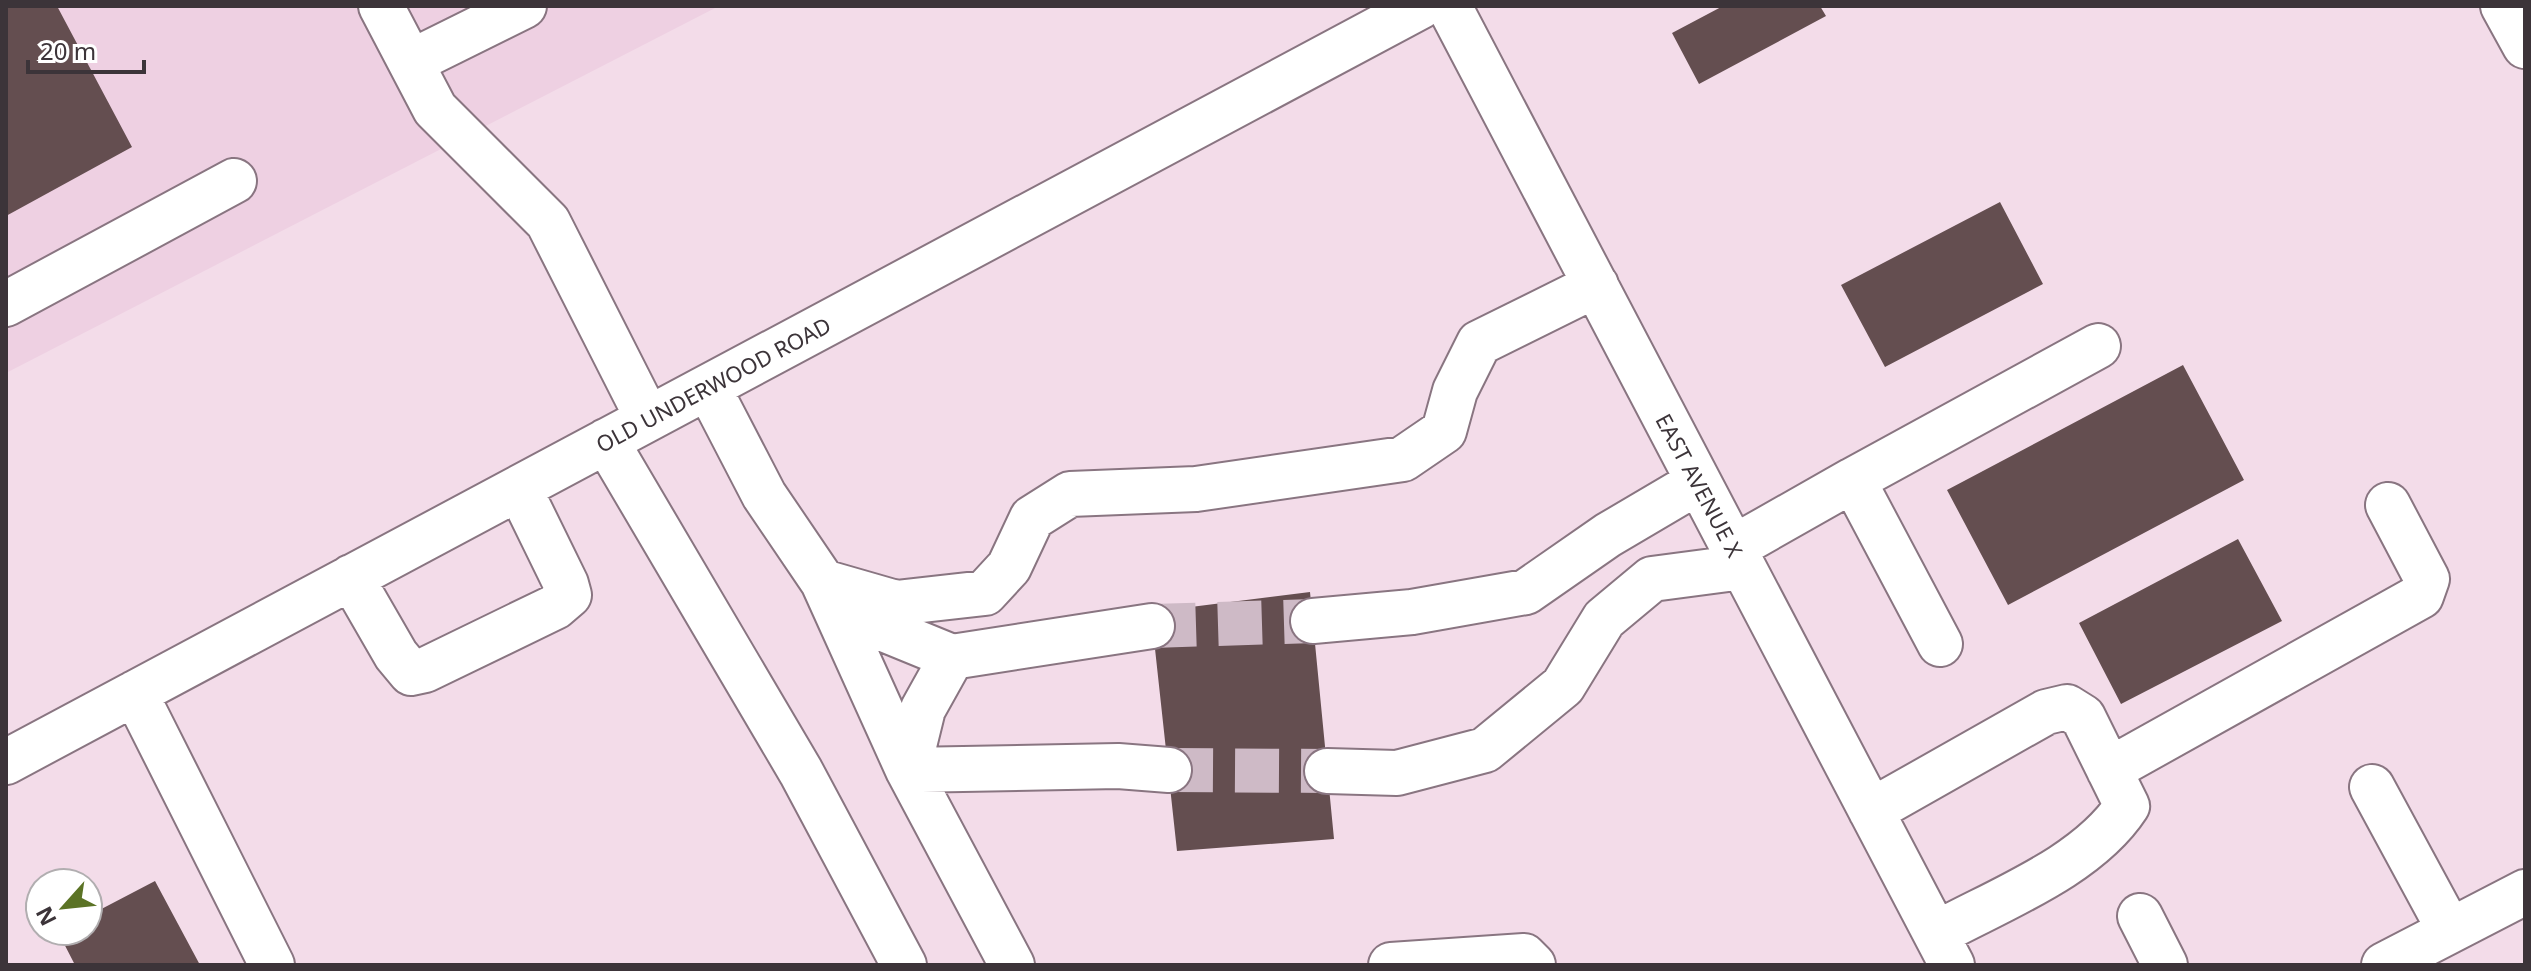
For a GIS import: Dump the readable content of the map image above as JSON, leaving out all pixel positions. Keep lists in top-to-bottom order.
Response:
{
  "streets": {
    "street": ["OLD UNDERWOOD ROAD", "EAST AVENUE X"]
  },
  "scale_bar": "20 m",
  "north": "bottom left"
}
